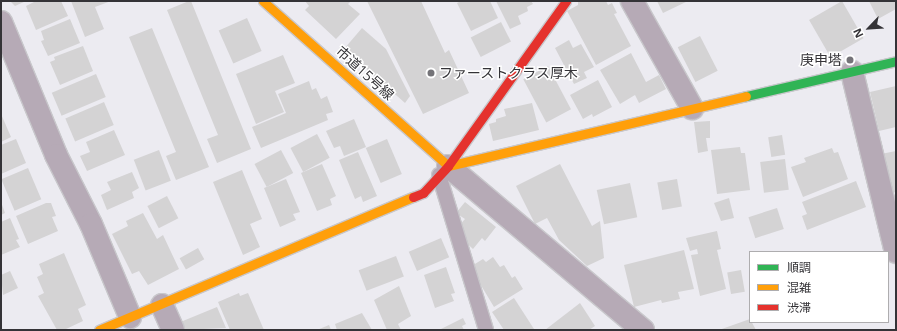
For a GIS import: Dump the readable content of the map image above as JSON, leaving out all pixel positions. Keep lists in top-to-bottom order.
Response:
{
  "streets": {
    "street": ["市道15号線"]
  },
  "places": ["庚申塔", "ファーストクラス厚木"],
  "legend": ["順調", "混雑", "渋滞"],
  "north": "bottom left"
}
